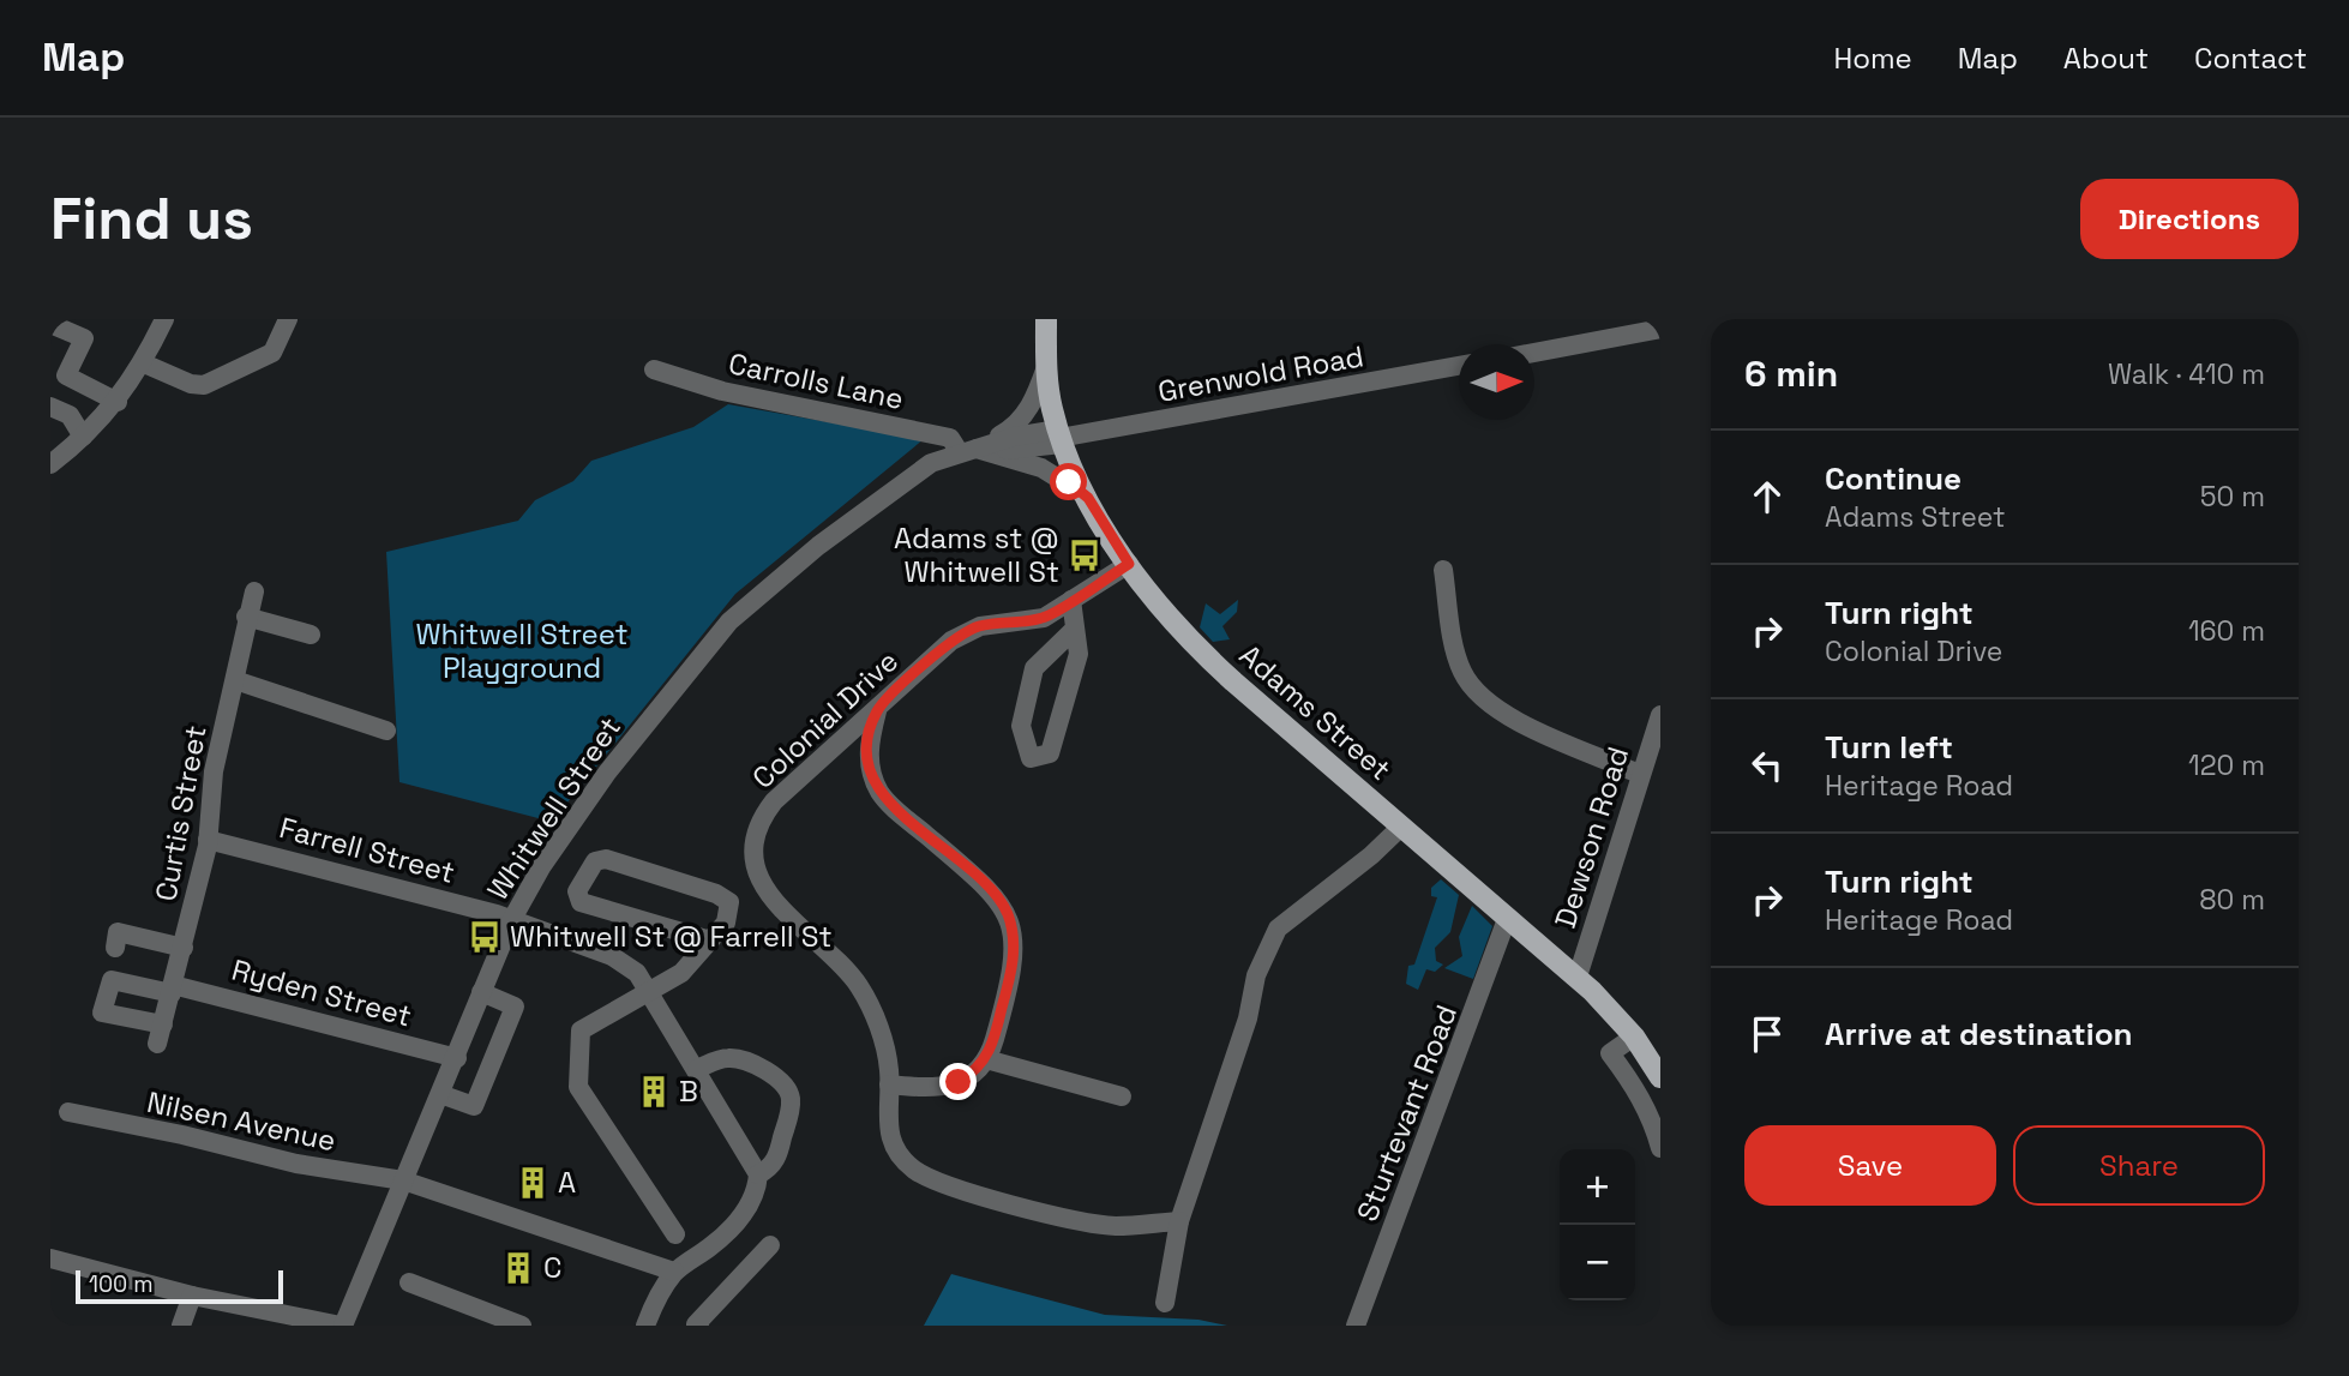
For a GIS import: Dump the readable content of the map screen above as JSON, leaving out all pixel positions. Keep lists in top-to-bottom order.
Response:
{
  "streets": {
    "main road": ["Adams Street"],
    "street": [
      "Grenwold Road",
      "Carrolls Lane",
      "Colonial Drive",
      "Whitwell Street",
      "Curtis Street",
      "Dewson Road",
      "Farrell Street",
      "Ryden Street",
      "Sturtevant Road",
      "Nilsen Avenue"
    ]
  },
  "crossings": [
    ["Grenwold Road", "Adams Street"],
    ["Grenwold Road", "Whitwell Street"],
    ["Carrolls Lane", "Whitwell Street"],
    ["Adams Street", "Colonial Drive"],
    ["Adams Street", "Whitwell Street"],
    ["Adams Street", "Dewson Road"],
    ["Adams Street", "Sturtevant Road"],
    ["Whitwell Street", "Farrell Street"],
    ["Whitwell Street", "Ryden Street"],
    ["Whitwell Street", "Nilsen Avenue"],
    ["Curtis Street", "Farrell Street"],
    ["Curtis Street", "Ryden Street"]
  ],
  "parks": ["Whitwell Street Playground"],
  "places": {
    "bus stop": ["Adams st @ Whitwell St", "Whitwell St @ Farrell St"],
    "building": ["B", "A", "C"]
  },
  "scale_bar": "100 m",
  "north": "right",
  "page": {
    "header": "Map",
    "nav": [
      "Home",
      "Map",
      "About",
      "Contact"
    ],
    "buttons": [
      "Directions",
      ["Save", "Share"]
    ],
    "title": "Find us",
    "heading": ["6 min", "Walk · 410 m"],
    "list": [
      ["Continue", "Adams Street", "50 m"],
      ["Turn right", "Colonial Drive", "160 m"],
      ["Turn left", "Heritage Road", "120 m"],
      ["Turn right", "Heritage Road", "80 m"],
      "Arrive at destination"
    ],
    "map_buttons": ["+", "−"],
    "scale": "100 m"
  }
}
